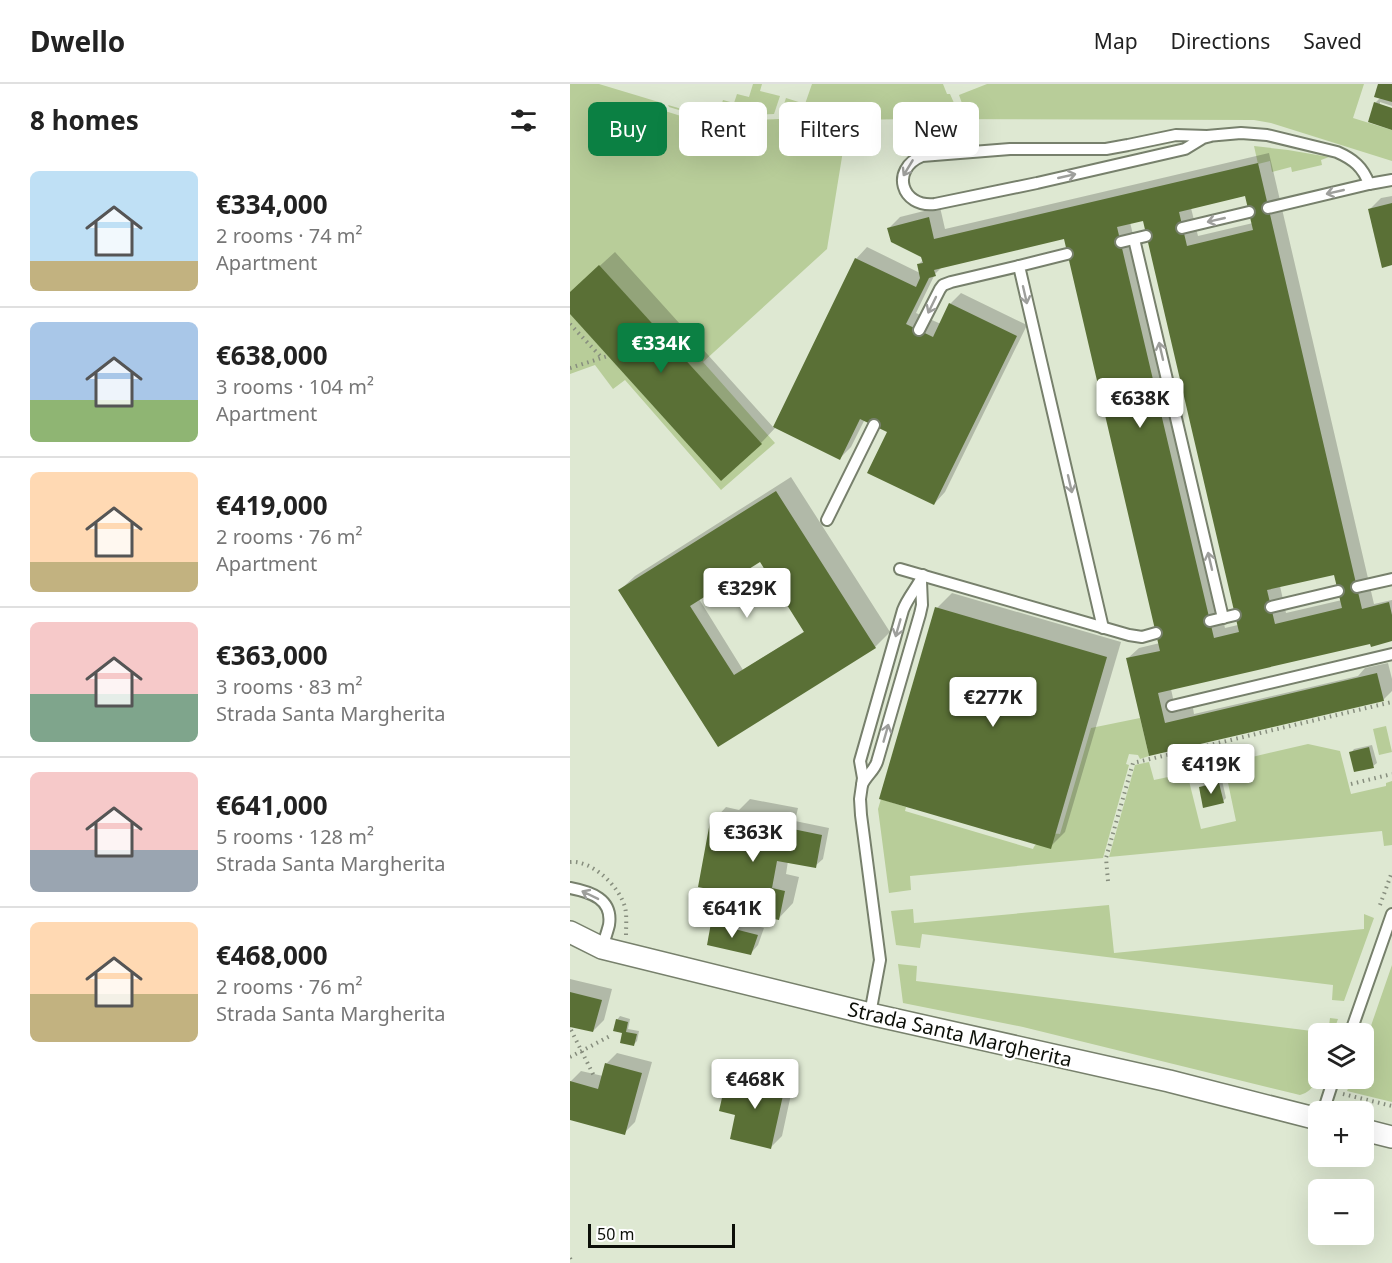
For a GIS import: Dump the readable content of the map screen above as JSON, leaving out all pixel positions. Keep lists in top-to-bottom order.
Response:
{
  "streets": {
    "street": ["Strada Santa Margherita"]
  },
  "scale_bar": "50 m",
  "page": {
    "header": "Dwello",
    "nav": ["Map", "Directions", "Saved"],
    "heading": "8 homes",
    "chip": [
      "Buy",
      "Rent",
      "Filters",
      "New"
    ],
    "list": [
      {
        "name": "€334,000",
        "note": "2 rooms · 74 m² · Apartment"
      },
      {
        "name": "€638,000",
        "note": "3 rooms · 104 m² · Apartment"
      },
      {
        "name": "€419,000",
        "note": "2 rooms · 76 m² · Apartment"
      },
      {
        "name": "€363,000",
        "note": "3 rooms · 83 m² · Strada Santa Margherita"
      },
      {
        "name": "€641,000",
        "note": "5 rooms · 128 m² · Strada Santa Margherita"
      },
      {
        "name": "€468,000",
        "note": "2 rooms · 76 m² · Strada Santa Margherita"
      }
    ],
    "price": [
      "€334K",
      "€638K",
      "€329K",
      "€277K",
      "€419K",
      "€363K",
      "€641K",
      "€468K"
    ],
    "map_buttons": ["+", "−"],
    "scale": "50 m"
  }
}
